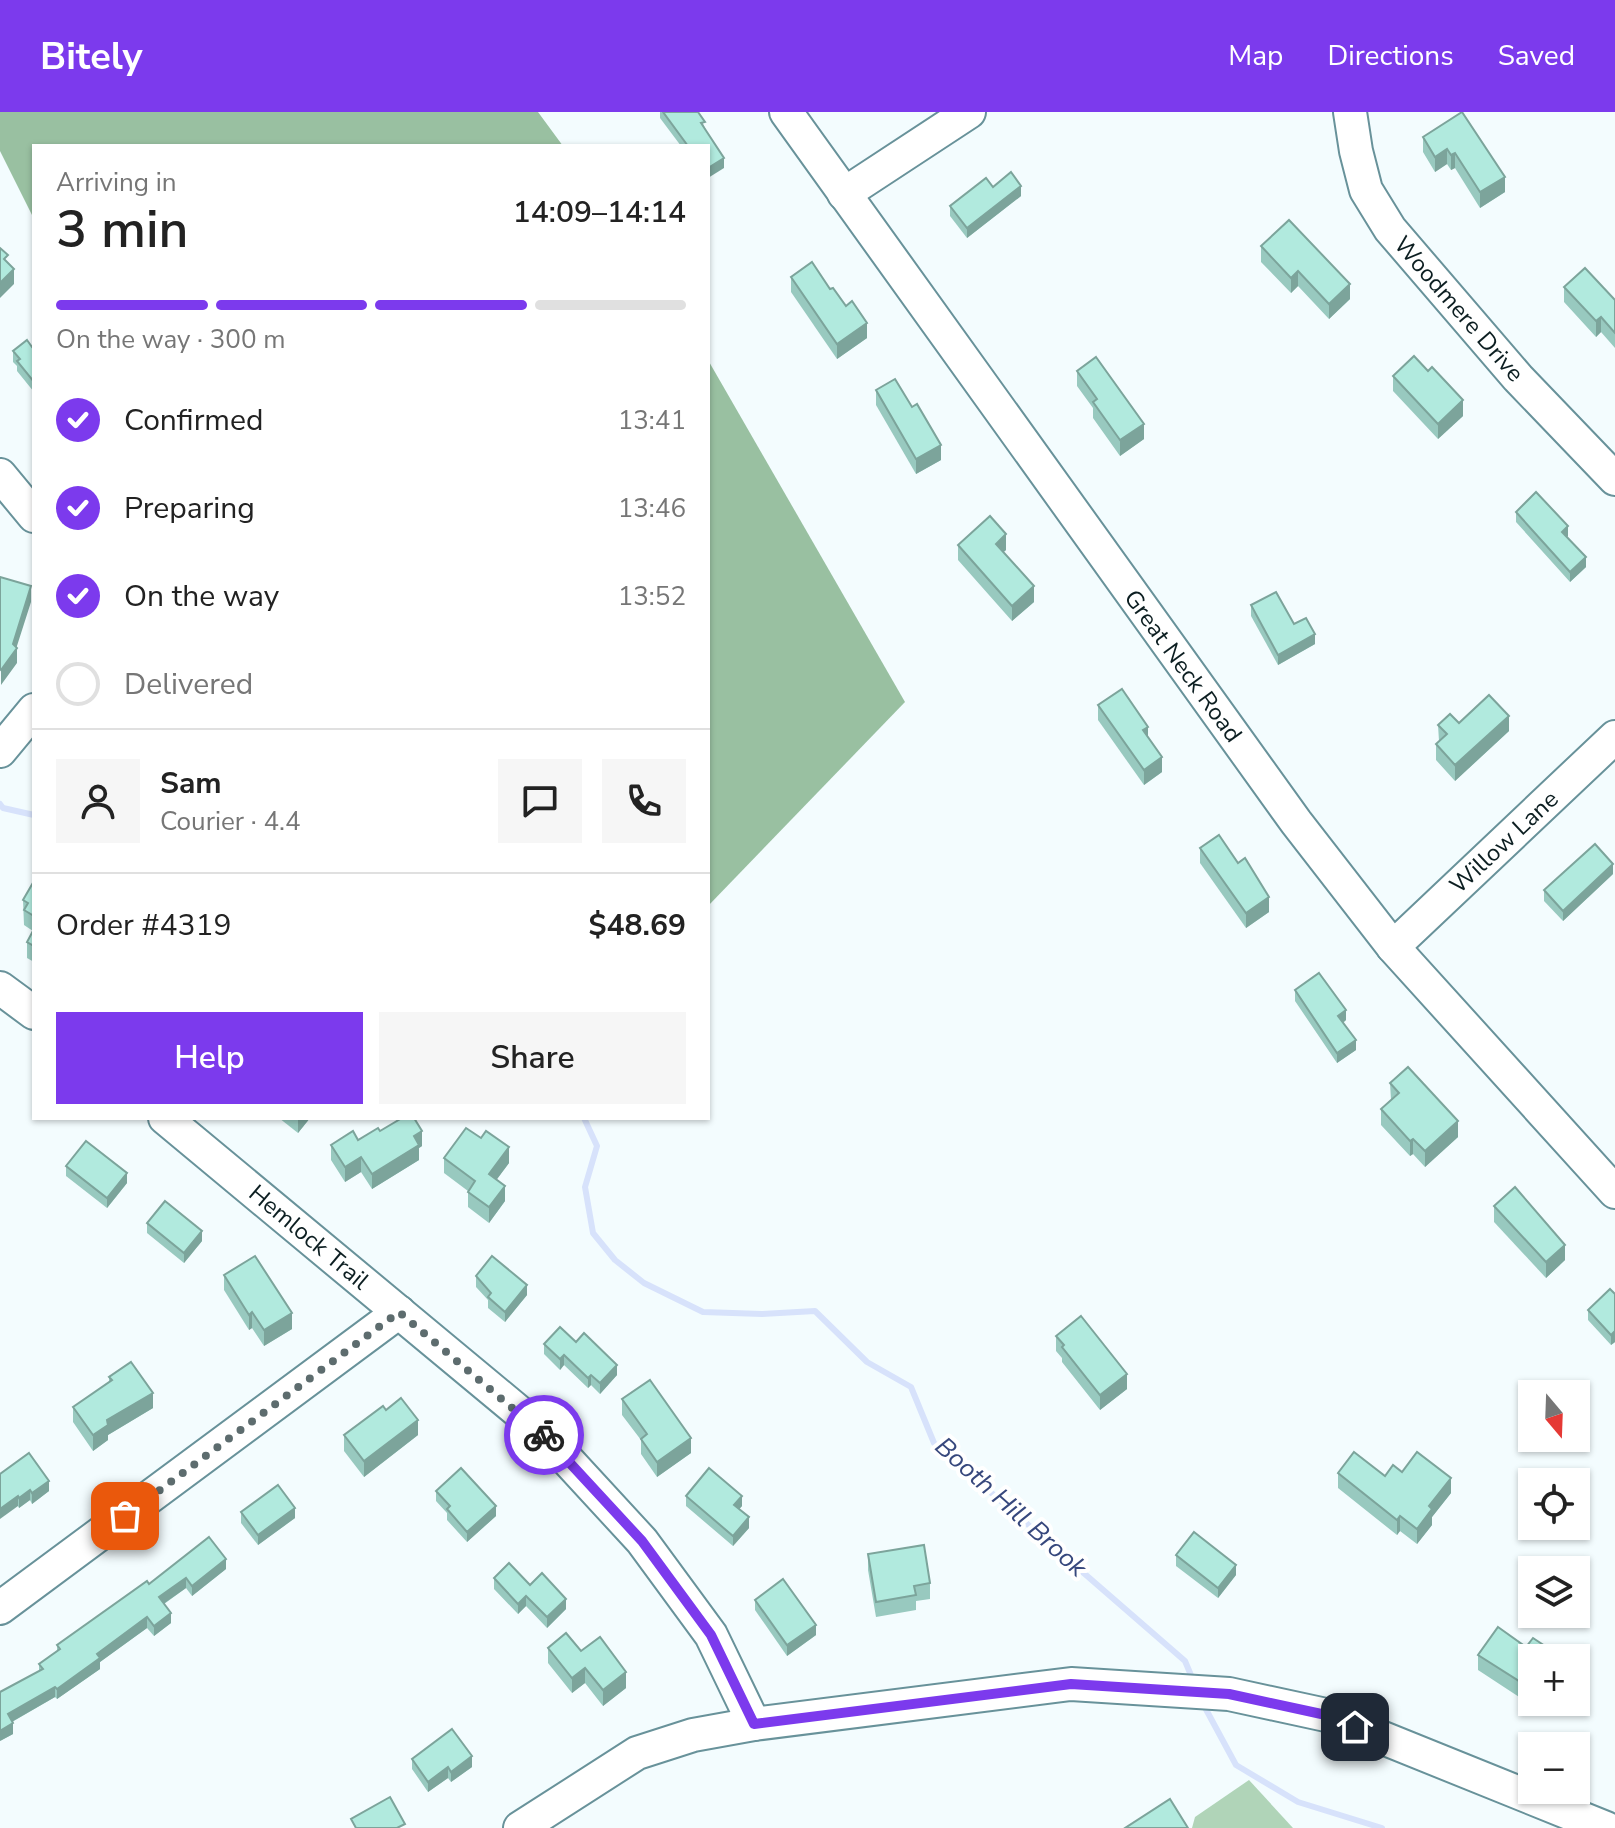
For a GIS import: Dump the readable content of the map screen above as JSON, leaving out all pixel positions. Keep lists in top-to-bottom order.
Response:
{
  "streets": {
    "street": [
      "Woodmere Drive",
      "Great Neck Road",
      "Willow Lane",
      "Hemlock Trail"
    ]
  },
  "crossings": [
    ["Great Neck Road", "Willow Lane"]
  ],
  "water": ["Booth Hill Brook"],
  "north": "bottom",
  "page": {
    "header": "Bitely",
    "nav": ["Map", "Directions", "Saved"],
    "heading": ["3 min", "Arriving in", "14:09–14:14"],
    "panel": [
      "Sam",
      "Courier · 4.4",
      "Order #4319",
      "$48.69"
    ],
    "bar": "On the way · 300 m",
    "list": [
      ["Confirmed", "13:41"],
      ["Preparing", "13:46"],
      ["On the way", "13:52"],
      "Delivered"
    ],
    "buttons": ["Help", "Share"],
    "map_buttons": ["+", "−"]
  }
}
